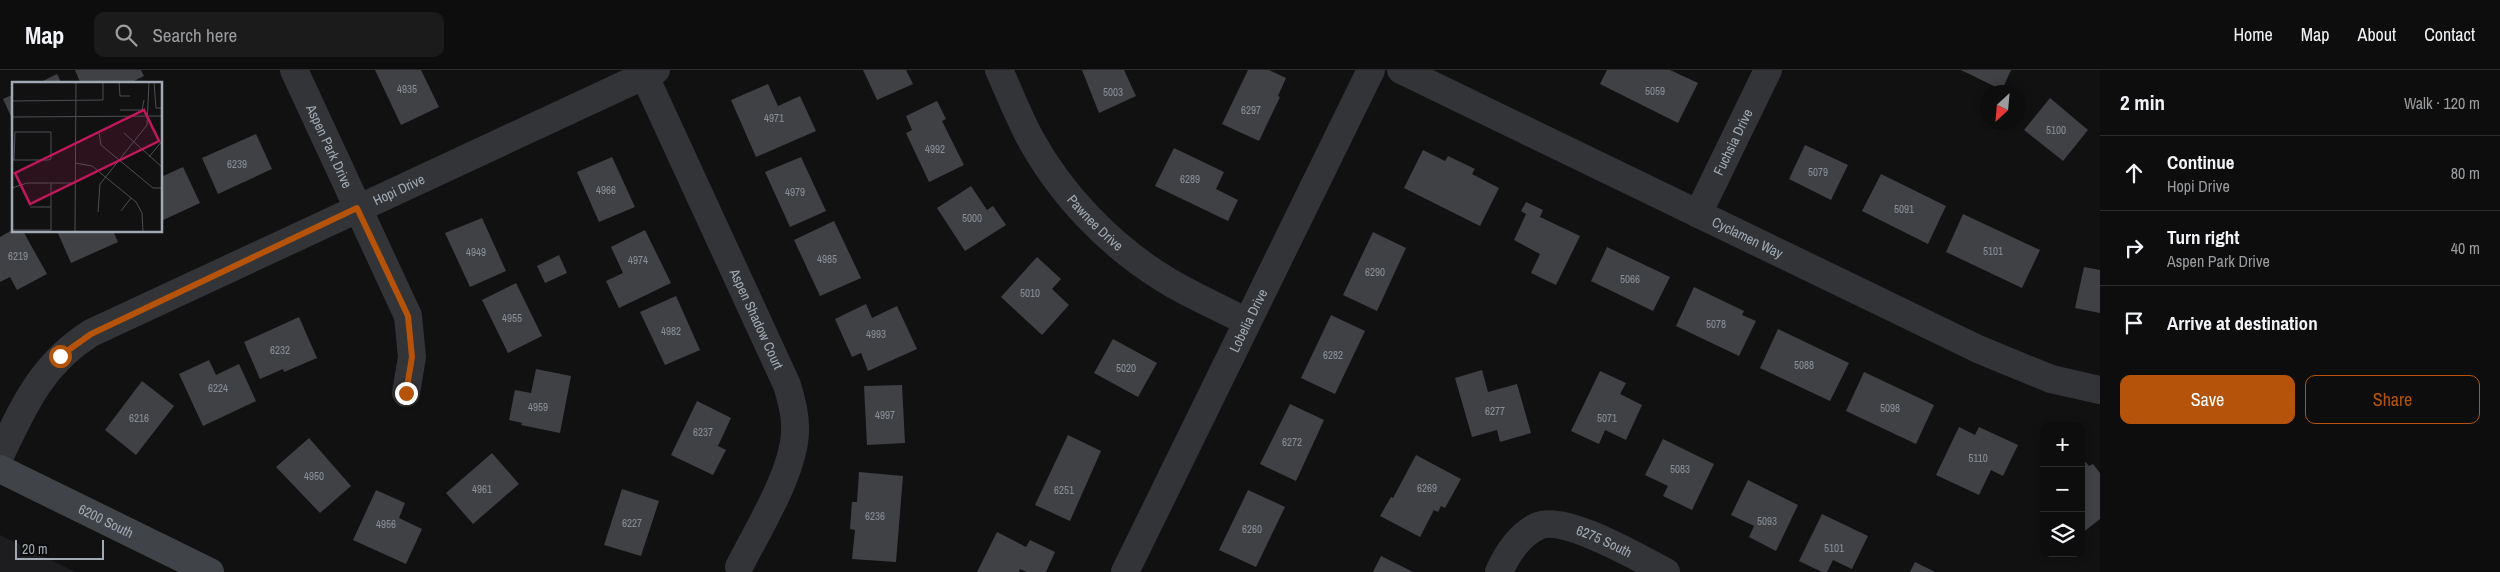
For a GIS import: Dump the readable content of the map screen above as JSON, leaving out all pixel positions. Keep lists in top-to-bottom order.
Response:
{
  "streets": {
    "main road": ["6200 South"],
    "street": [
      "Fuchsia Drive",
      "Aspen Park Drive",
      "Hopi Drive",
      "Pawnee Drive",
      "Cyclamen Way",
      "Aspen Shadow Court",
      "Lobelia Drive",
      "6275 South"
    ]
  },
  "crossings": [
    ["Fuchsia Drive", "Cyclamen Way"],
    ["Aspen Park Drive", "Hopi Drive"],
    ["Hopi Drive", "Aspen Shadow Court"],
    ["Pawnee Drive", "Lobelia Drive"]
  ],
  "house_numbers": [
    "4935",
    "5059",
    "5003",
    "6297",
    "4971",
    "5100",
    "4992",
    "6239",
    "5079",
    "6289",
    "4966",
    "4979",
    "5091",
    "5000",
    "5101",
    "4949",
    "6219",
    "4985",
    "4974",
    "6290",
    "5066",
    "5010",
    "4955",
    "5078",
    "4982",
    "4993",
    "6232",
    "6282",
    "5088",
    "5020",
    "6224",
    "4959",
    "5098",
    "6277",
    "4997",
    "6216",
    "5071",
    "6237",
    "6272",
    "5110",
    "5083",
    "4950",
    "6269",
    "4961",
    "6251",
    "6236",
    "5093",
    "6227",
    "4956",
    "6260",
    "5101"
  ],
  "scale_bar": "20 m",
  "north": "bottom left",
  "page": {
    "header": "Map",
    "search": "Search here",
    "nav": [
      "Home",
      "Map",
      "About",
      "Contact"
    ],
    "heading": ["2 min", "Walk · 120 m"],
    "list": [
      ["Continue", "Hopi Drive", "80 m"],
      ["Turn right", "Aspen Park Drive", "40 m"],
      "Arrive at destination"
    ],
    "buttons": ["Save", "Share"],
    "map_buttons": ["+", "−"],
    "scale": "20 m"
  }
}
